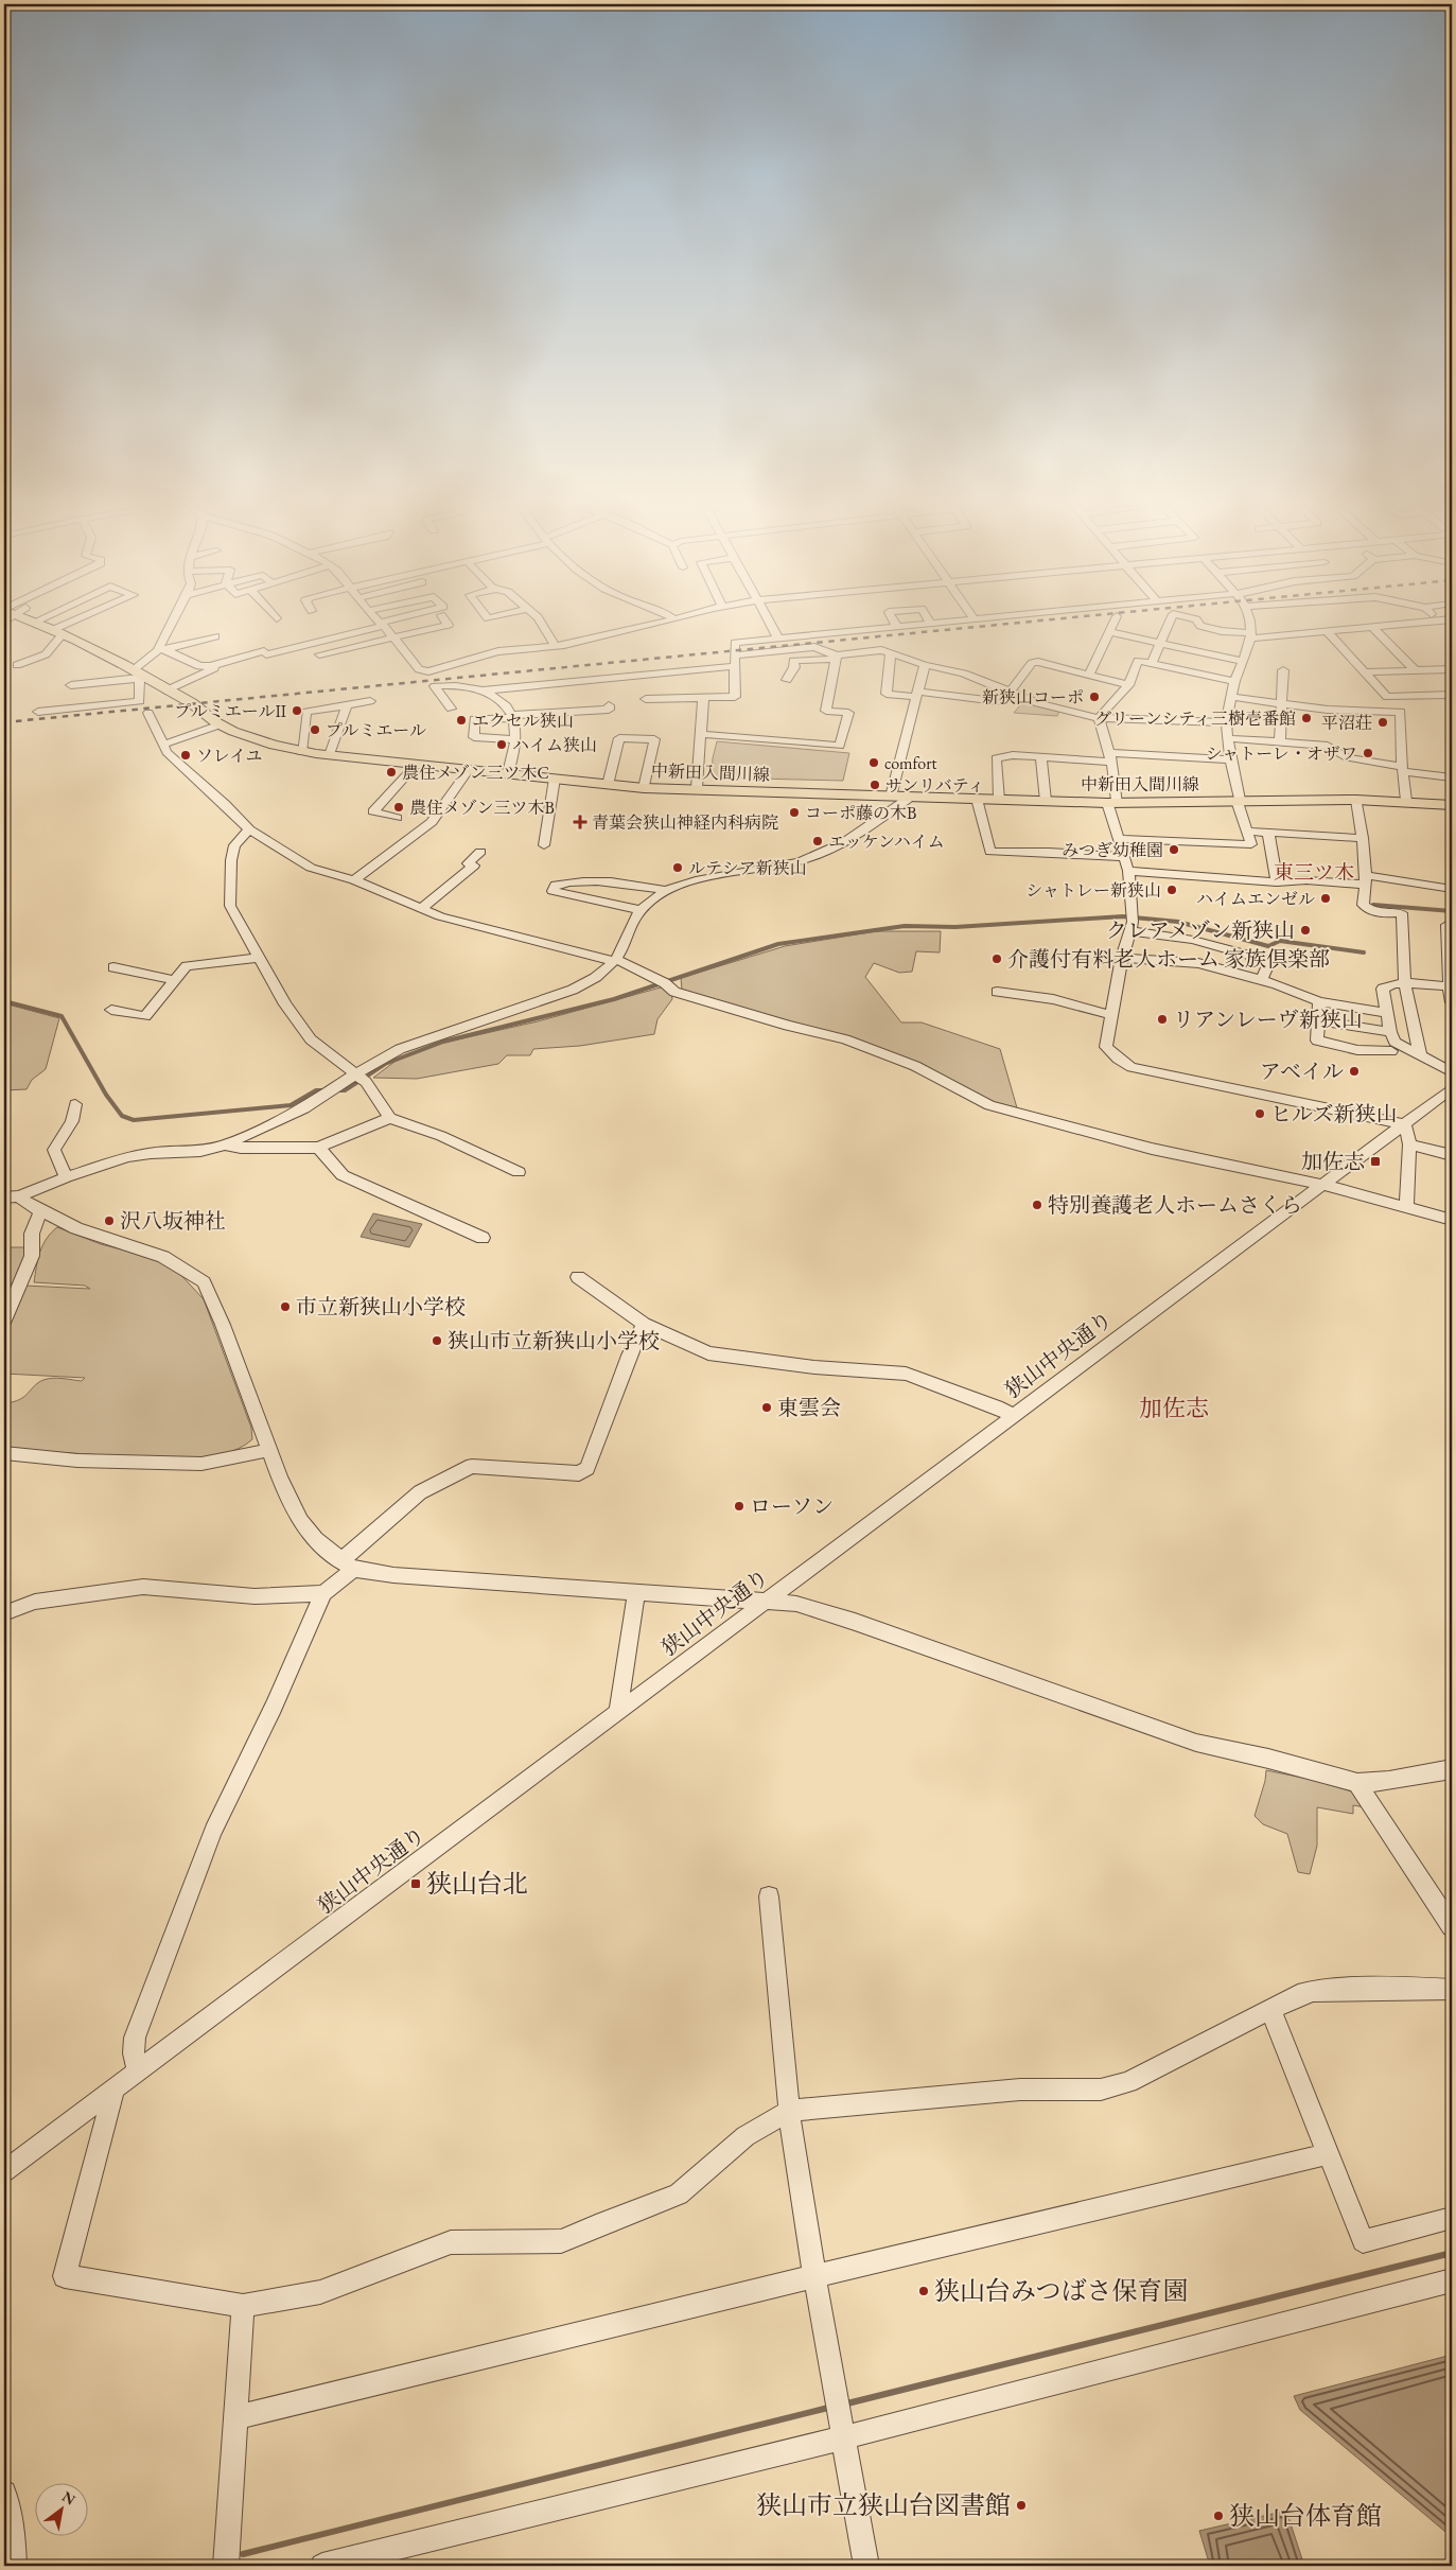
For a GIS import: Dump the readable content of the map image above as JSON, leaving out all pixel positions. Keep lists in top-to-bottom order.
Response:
{
  "streets": {
    "main road": ["中新田入間川線"],
    "street": ["狭山中央通り"]
  },
  "districts": ["東三ツ木", "加佐志"],
  "places": {
    "other": [
      "新狭山コーポ",
      "プルミエールⅡ",
      "グリーンシティ三樹壱番館",
      "エクセル狭山",
      "平沼荘",
      "プルミエール",
      "ハイム狭山",
      "シャトーレ・オザワ",
      "ソレイユ",
      "comfort",
      "農住メゾン三ツ木C",
      "サンリバティ",
      "農住メゾン三ツ木B",
      "コーポ藤の木B",
      "エッケンハイム",
      "みつぎ幼稚園",
      "ルテシア新狭山",
      "シャトレー新狭山",
      "ハイムエンゼル",
      "クレアメゾン新狭山",
      "介護付有料老人ホーム 家族倶楽部",
      "リアンレーヴ新狭山",
      "アベイル",
      "ヒルズ新狭山",
      "特別養護老人ホームさくら",
      "沢八坂神社",
      "市立新狭山小学校",
      "狭山市立新狭山小学校",
      "東雲会",
      "ローソン",
      "狭山台みつばさ保育園",
      "狭山市立狭山台図書館",
      "狭山台体育館"
    ],
    "health": ["青葉会狭山神経内科病院"],
    "transit": ["加佐志", "狭山台北"]
  },
  "north": "top right"
}
